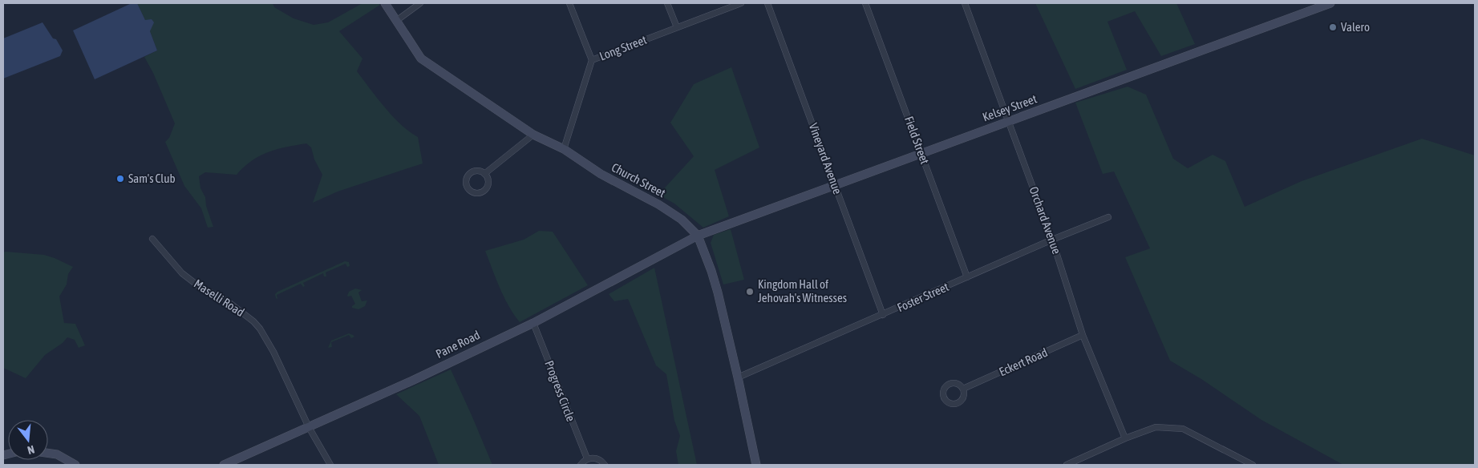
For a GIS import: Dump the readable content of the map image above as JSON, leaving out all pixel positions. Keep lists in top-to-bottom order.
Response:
{
  "streets": {
    "street": [
      "Long Street",
      "Kelsey Street",
      "Field Street",
      "Vineyard Avenue",
      "Church Street",
      "Orchard Avenue",
      "Foster Street",
      "Maselli Road",
      "Pane Road",
      "Eckert Road",
      "Progress Circle"
    ]
  },
  "crossings": [
    ["Long Street", "Church Street"],
    ["Kelsey Street", "Field Street"],
    ["Kelsey Street", "Vineyard Avenue"],
    ["Kelsey Street", "Church Street"],
    ["Kelsey Street", "Orchard Avenue"],
    ["Kelsey Street", "Pane Road"],
    ["Field Street", "Foster Street"],
    ["Vineyard Avenue", "Foster Street"],
    ["Church Street", "Foster Street"],
    ["Church Street", "Pane Road"],
    ["Orchard Avenue", "Foster Street"],
    ["Orchard Avenue", "Eckert Road"],
    ["Maselli Road", "Pane Road"],
    ["Pane Road", "Progress Circle"]
  ],
  "places": ["Valero", "Sam's Club", "Kingdom Hall of Jehovah's Witnesses"],
  "north": "bottom"
}
